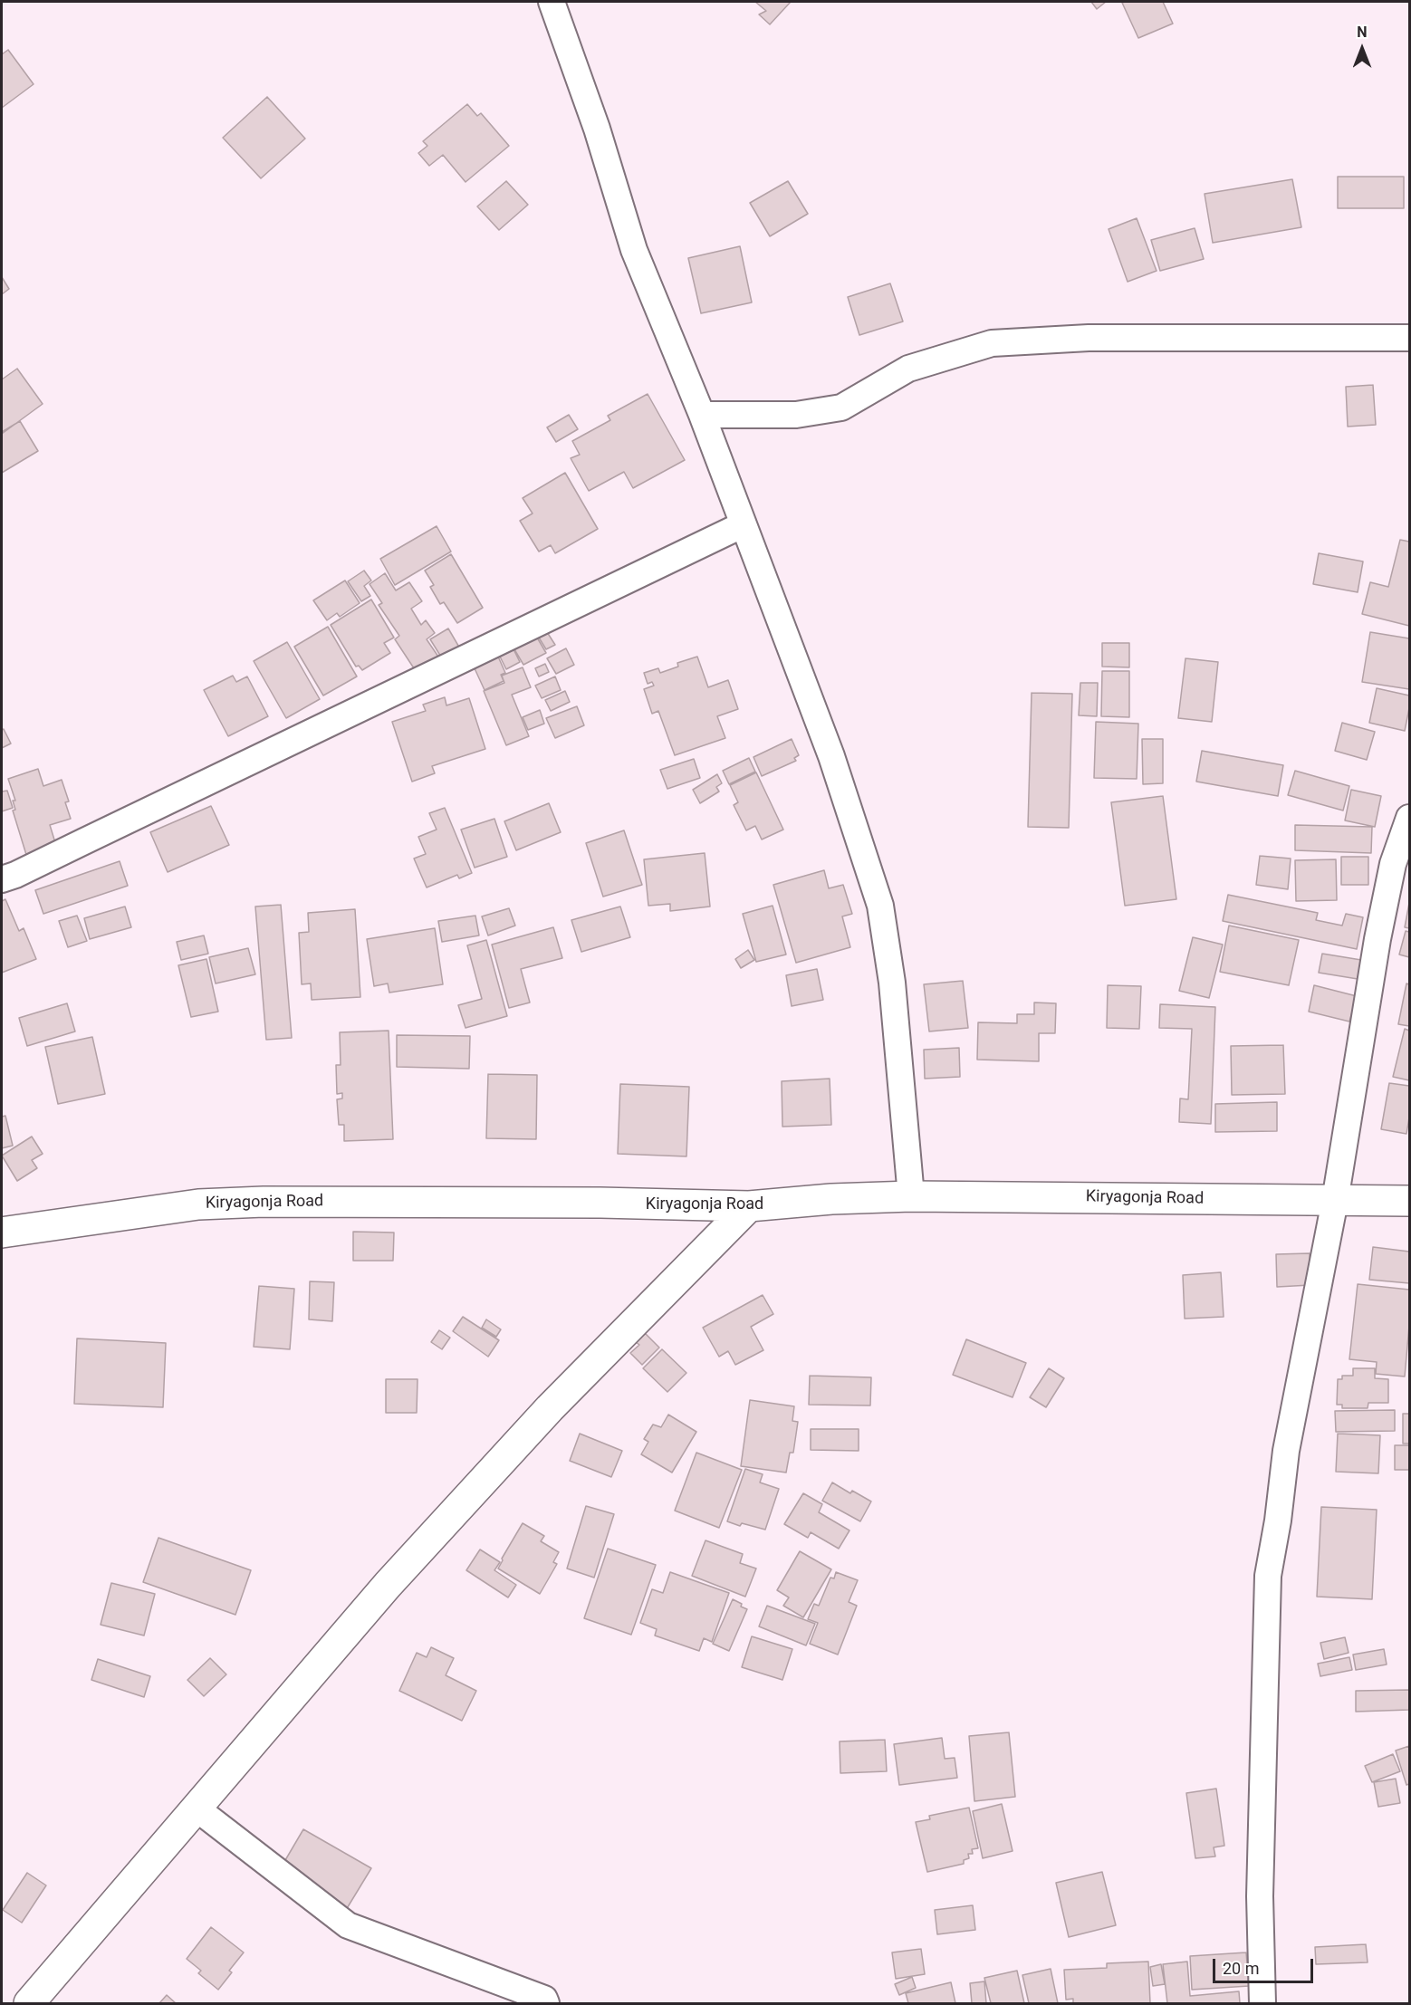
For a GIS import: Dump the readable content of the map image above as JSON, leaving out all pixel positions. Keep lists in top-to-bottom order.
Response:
{
  "streets": {
    "street": ["Kiryagonja Road"]
  },
  "scale_bar": "20 m",
  "north": "top"
}
